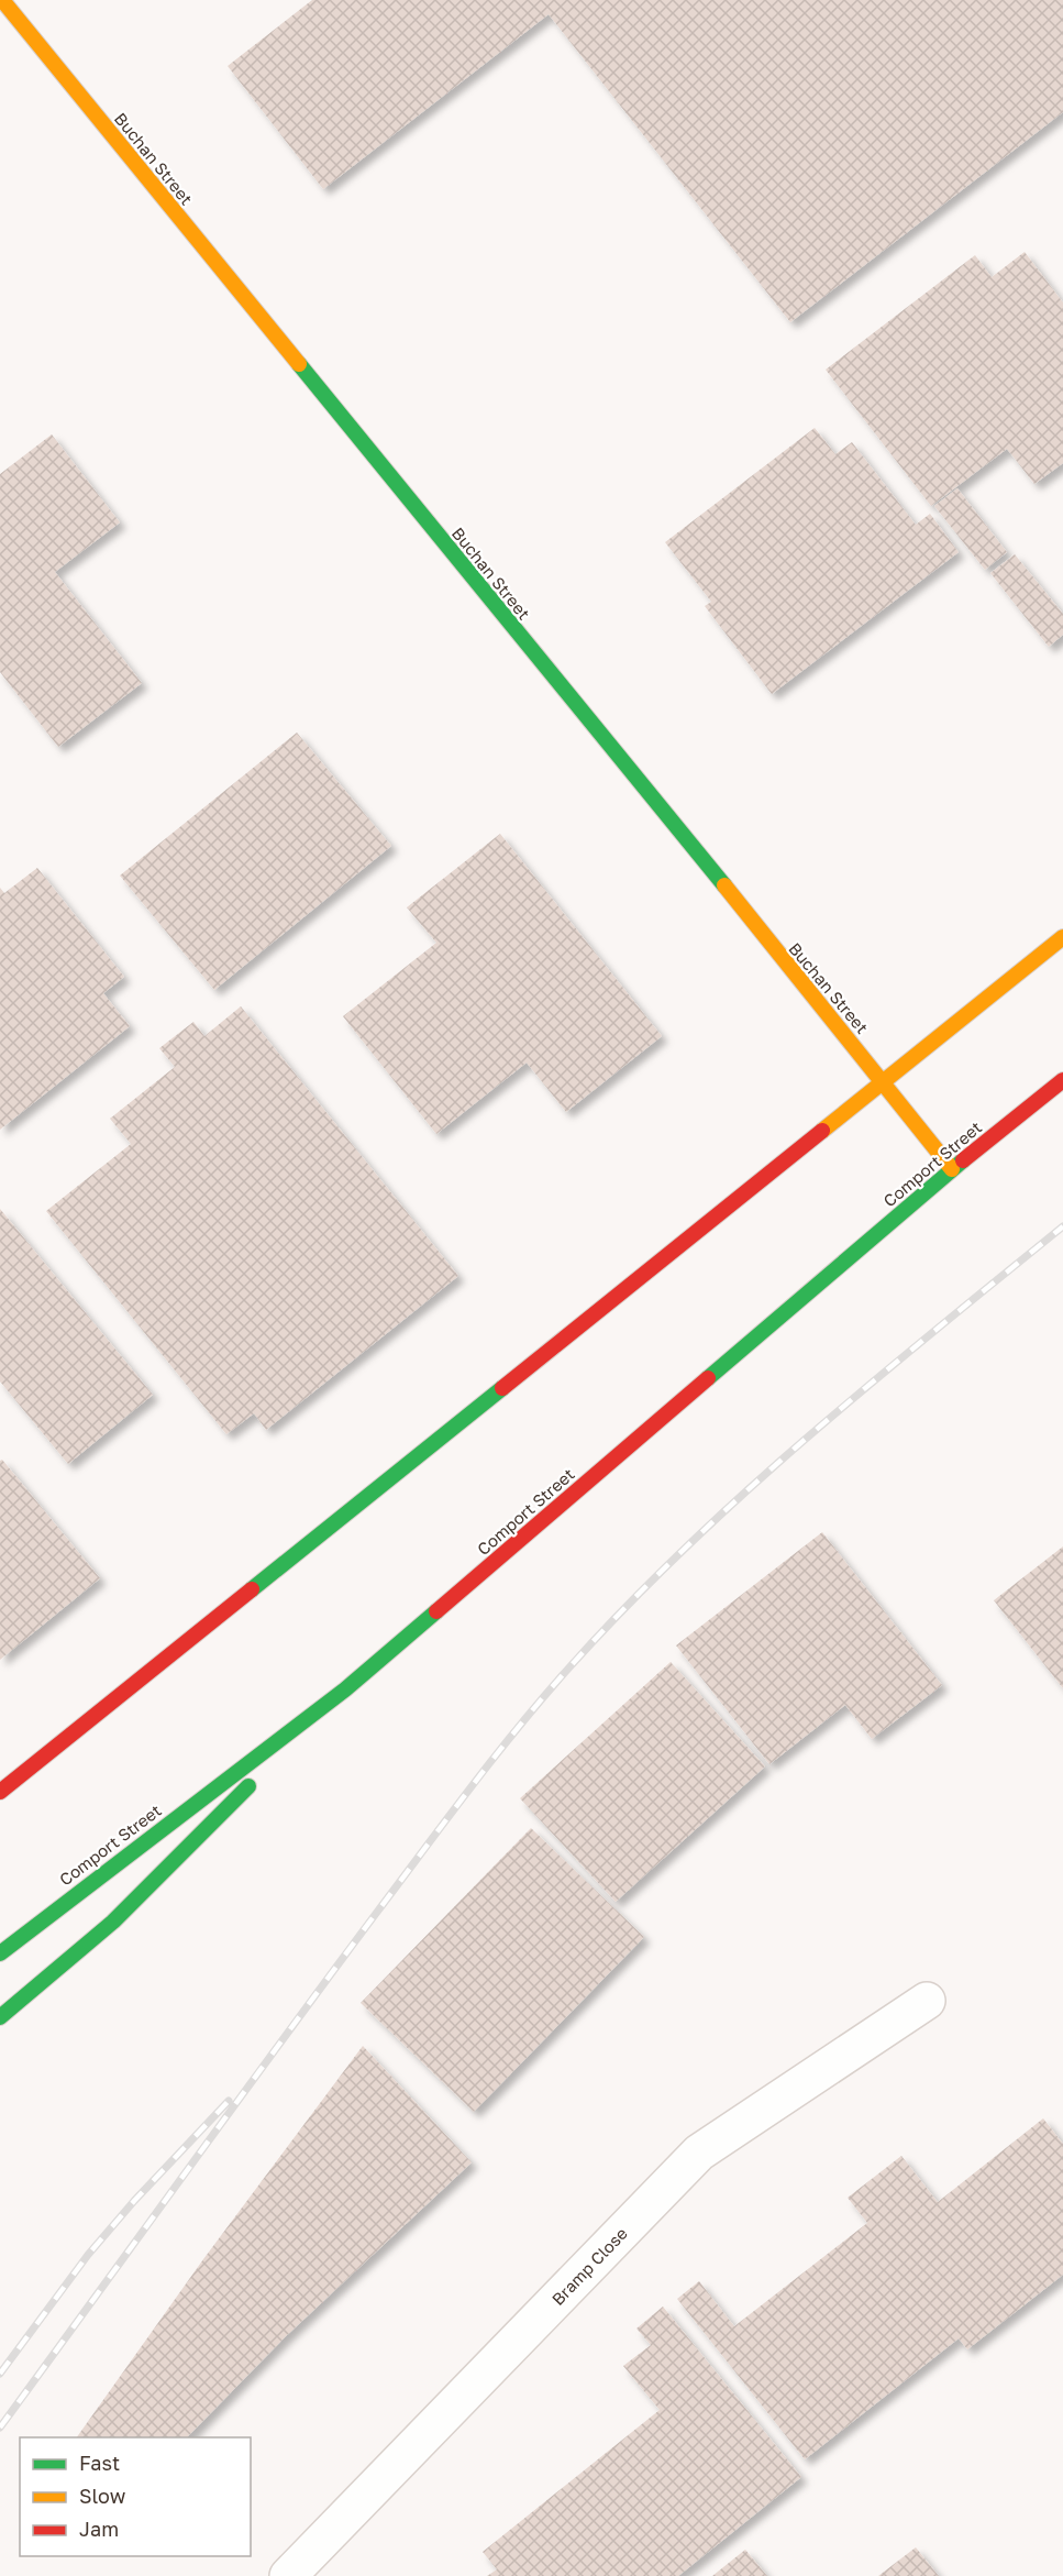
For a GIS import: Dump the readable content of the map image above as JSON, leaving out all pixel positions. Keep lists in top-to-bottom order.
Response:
{
  "streets": {
    "main road": ["Buchan Street", "Comport Street"],
    "street": ["Bramp Close"]
  },
  "crossings": [
    ["Buchan Street", "Comport Street"]
  ],
  "legend": ["Fast", "Slow", "Jam"]
}
